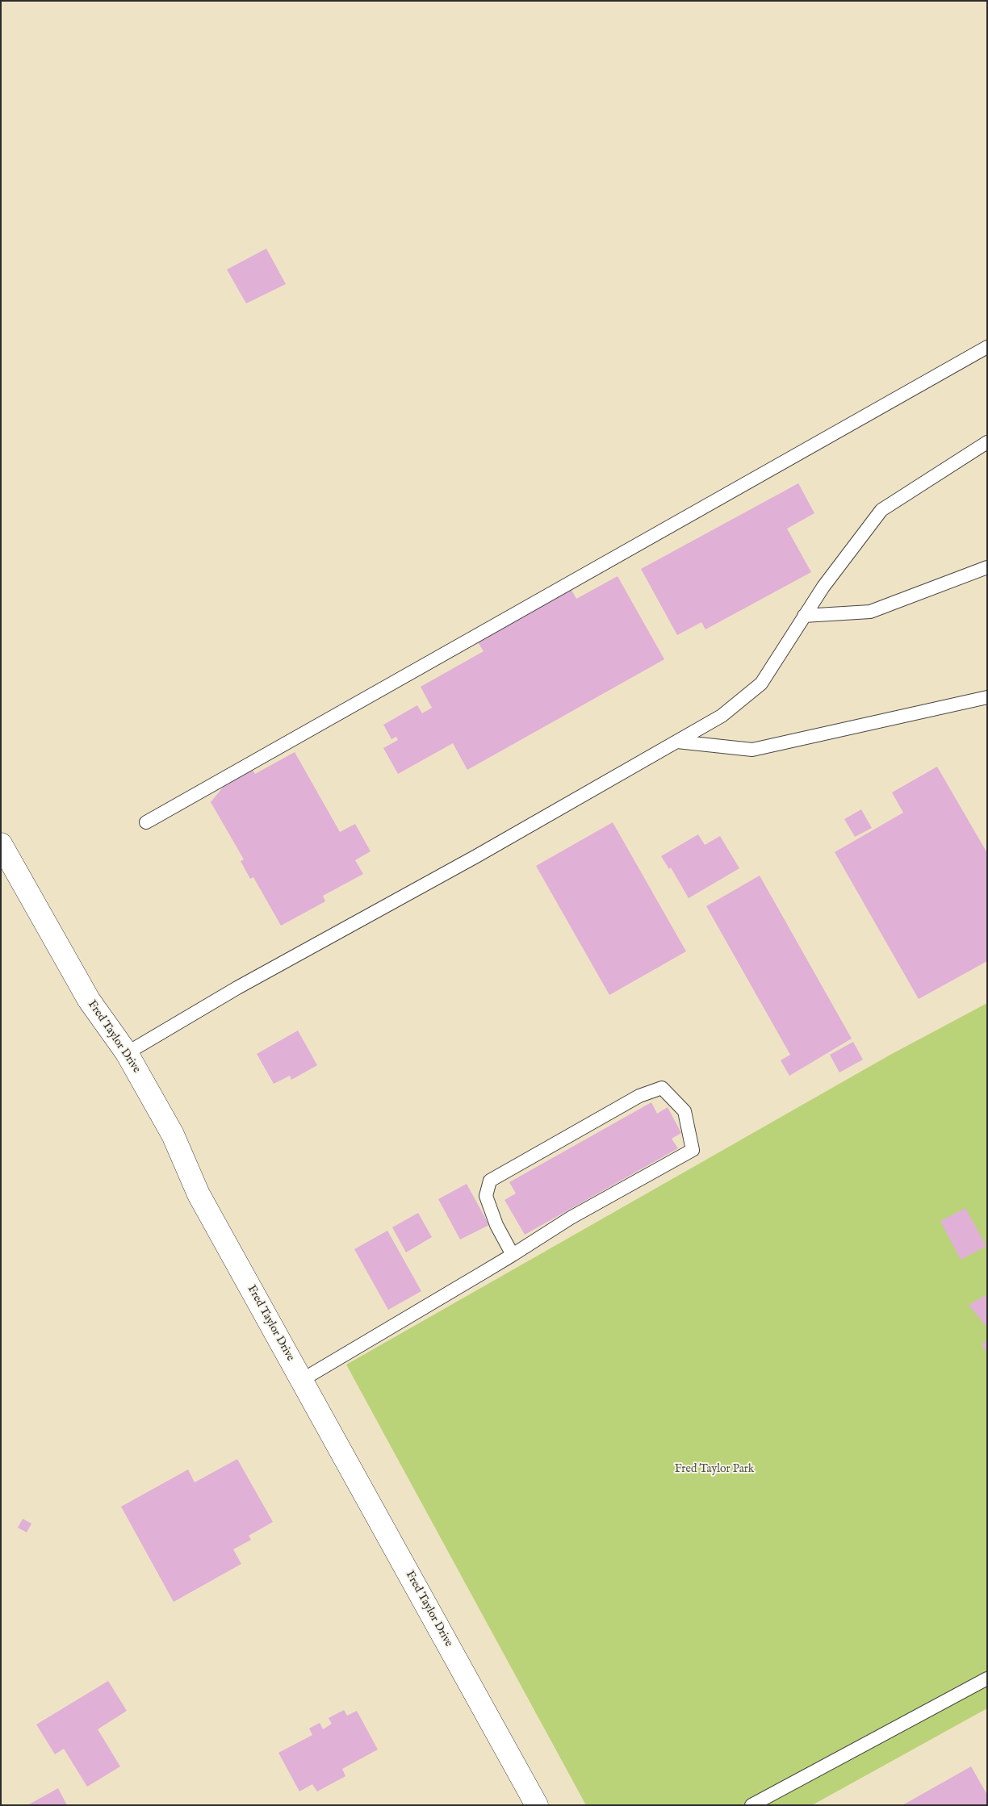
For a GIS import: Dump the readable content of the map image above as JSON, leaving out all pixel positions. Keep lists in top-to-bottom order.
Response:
{
  "streets": {
    "main road": ["Fred Taylor Drive"]
  },
  "parks": ["Fred Taylor Park"]
}
